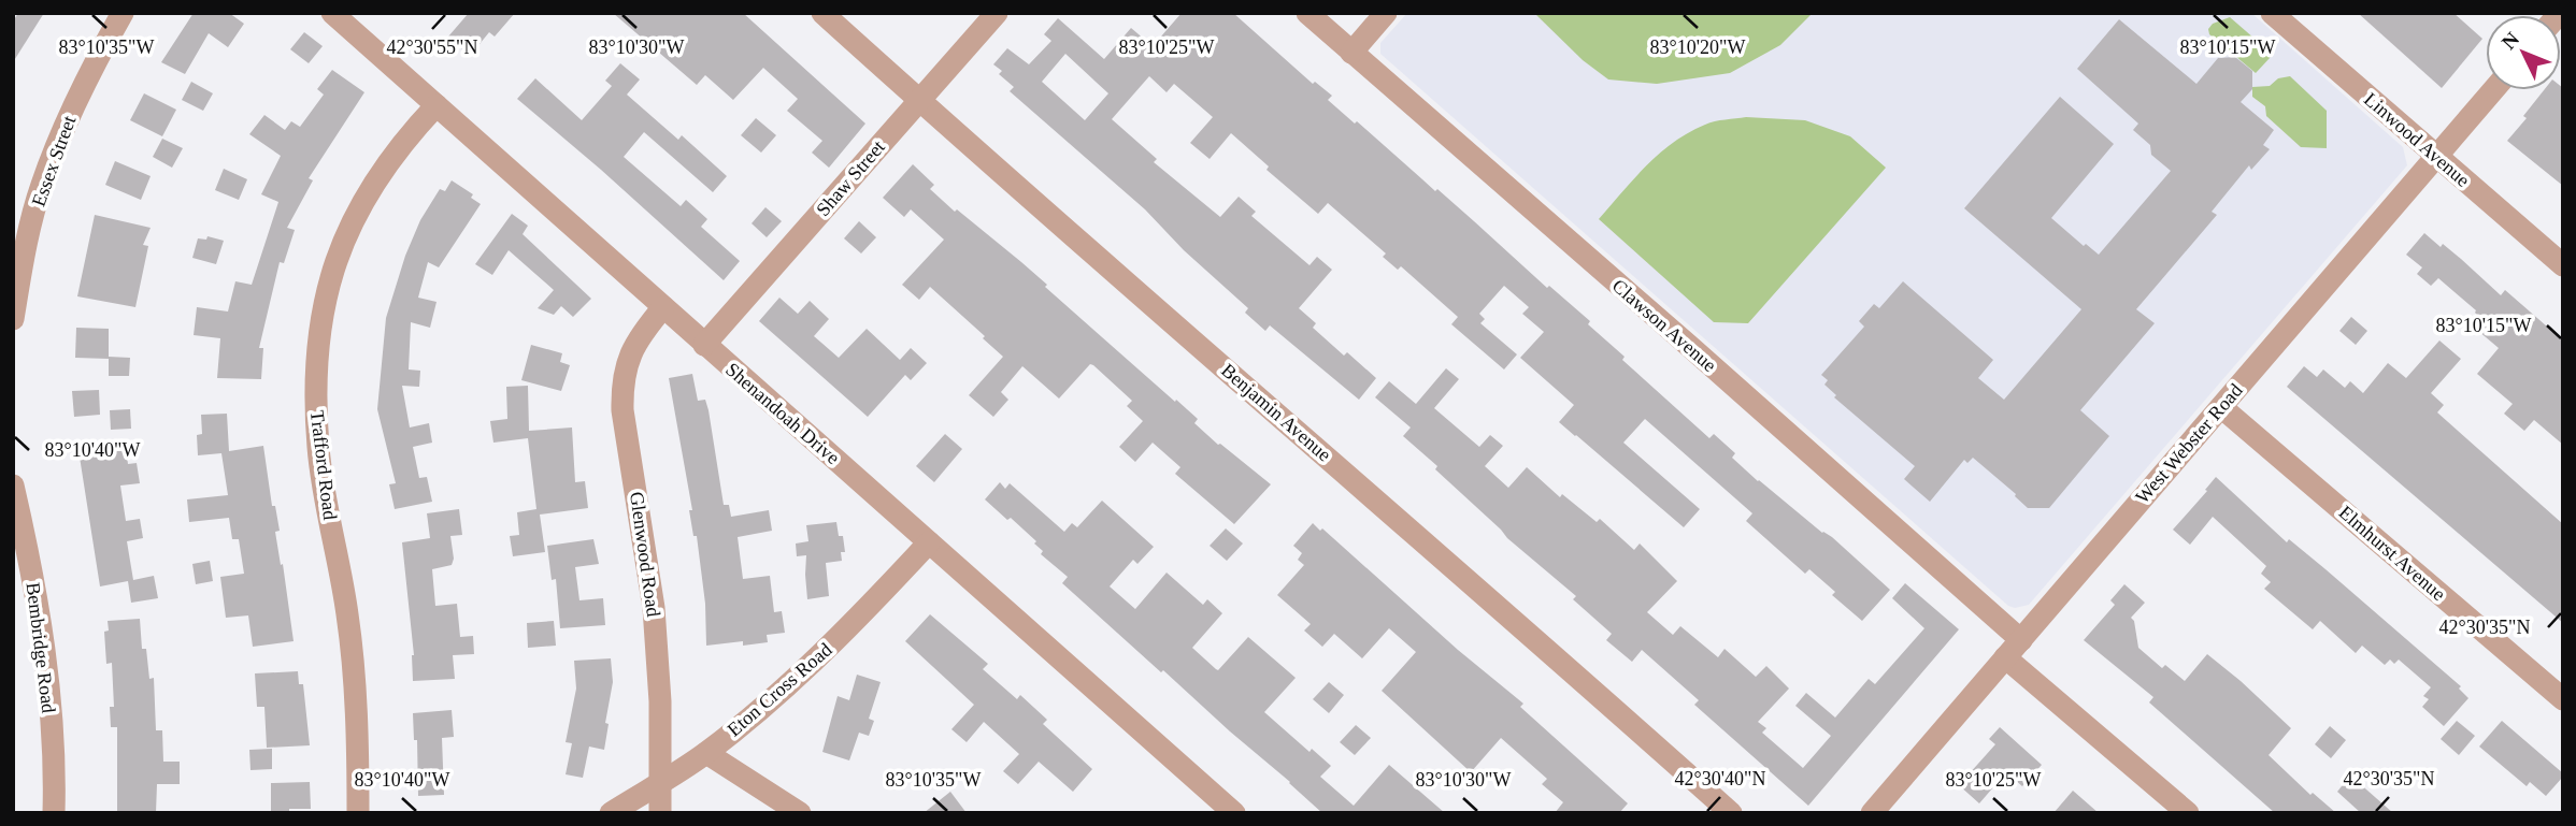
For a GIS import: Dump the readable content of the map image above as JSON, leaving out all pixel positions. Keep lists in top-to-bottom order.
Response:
{
  "streets": {
    "street": [
      "Linwood Avenue",
      "Essex Street",
      "Shaw Street",
      "Clawson Avenue",
      "Benjamin Avenue",
      "Shenandoah Drive",
      "West Webster Road",
      "Trafford Road",
      "Elmhurst Avenue",
      "Glenwood Road",
      "Bembridge Road",
      "Eton Cross Road"
    ]
  },
  "crossings": [
    ["Linwood Avenue", "West Webster Road"],
    ["Shaw Street", "Benjamin Avenue"],
    ["Shaw Street", "Shenandoah Drive"],
    ["Clawson Avenue", "West Webster Road"],
    ["Shenandoah Drive", "Trafford Road"],
    ["Shenandoah Drive", "Glenwood Road"],
    ["Shenandoah Drive", "Eton Cross Road"],
    ["West Webster Road", "Elmhurst Avenue"],
    ["Glenwood Road", "Eton Cross Road"]
  ],
  "north": "top left",
  "coordinates": [
    "83°10'35\"W",
    "83°10'30\"W",
    "83°10'25\"W",
    "83°10'20\"W",
    "83°10'15\"W",
    "42°30'55\"N",
    "83°10'40\"W",
    "42°30'35\"N",
    "42°30'40\"N"
  ]
}
